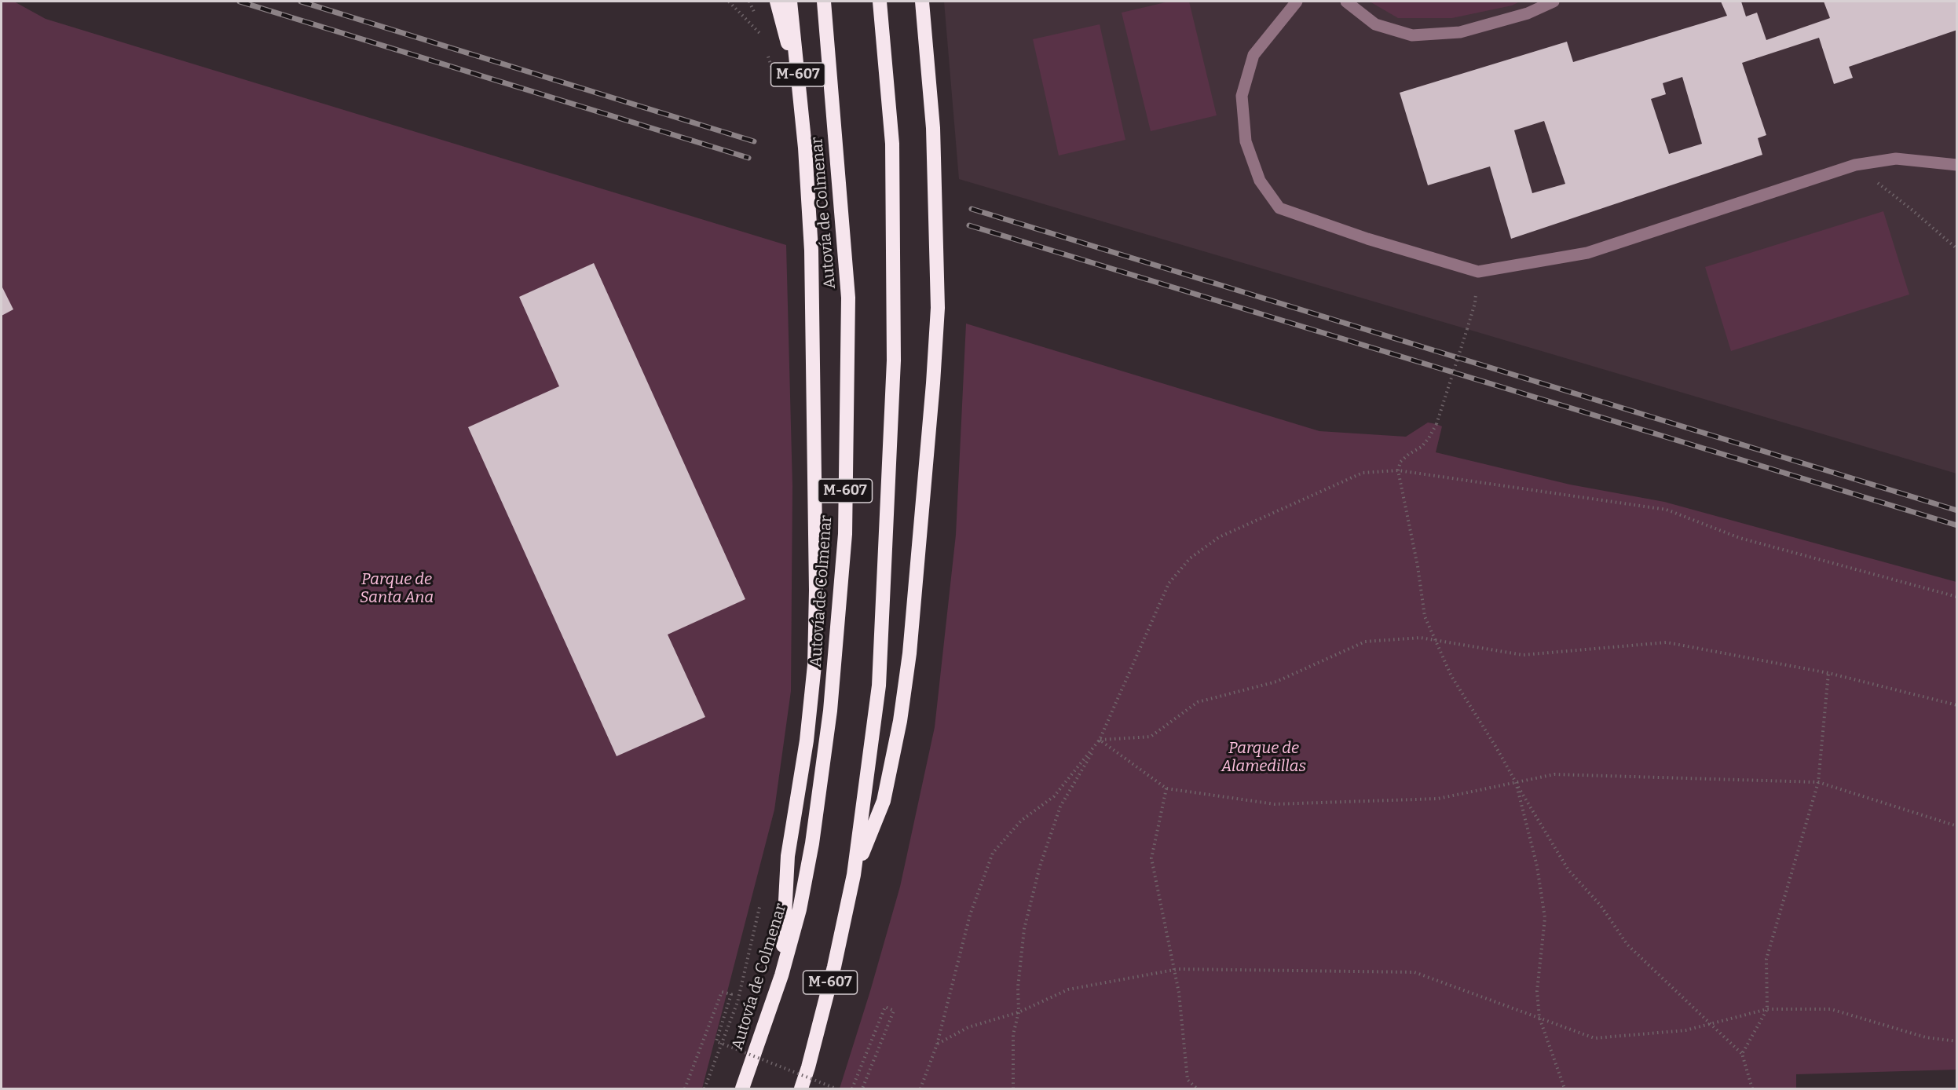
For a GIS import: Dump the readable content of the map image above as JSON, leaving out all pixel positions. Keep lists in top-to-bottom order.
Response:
{
  "streets": {
    "highway": ["M-607", "Autovía de Colmenar"]
  },
  "crossings": [
    ["M-607", "Autovía de Colmenar"]
  ],
  "parks": ["Parque de Santa Ana", "Parque de Alamedillas"]
}
